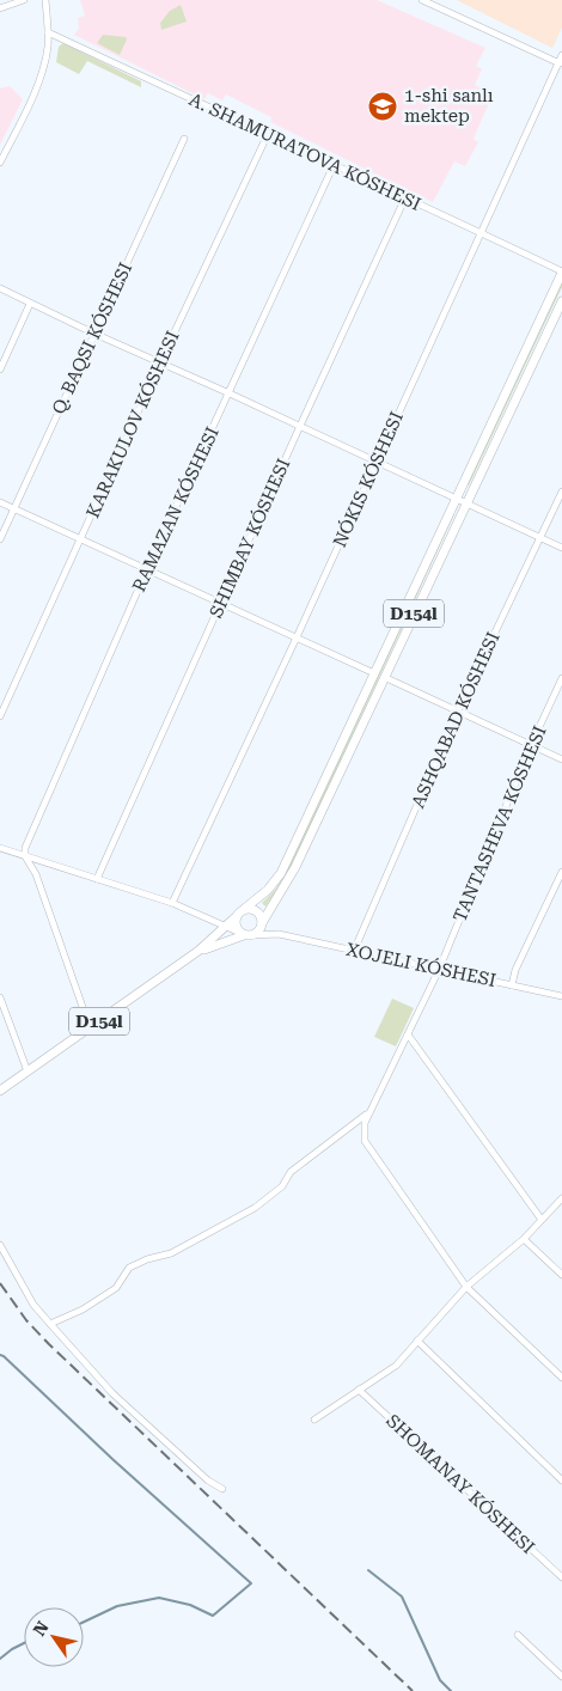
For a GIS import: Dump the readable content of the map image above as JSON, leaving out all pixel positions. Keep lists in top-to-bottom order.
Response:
{
  "streets": {
    "main road": ["D154l"],
    "street": [
      "A. SHAMURATOVA KÓSHESI",
      "KARAKULOV KÓSHESI",
      "NÓKIS KÓSHESI",
      "RAMAZAN KÓSHESI",
      "ASHQABAD KÓSHESI",
      "TANTASHEVA KÓSHESI",
      "XOJELI KÓSHESI",
      "SHOMANAY KÓSHESI"
    ]
  },
  "crossings": [
    ["A. SHAMURATOVA KÓSHESI", "KARAKULOV KÓSHESI"],
    ["A. SHAMURATOVA KÓSHESI", "NÓKIS KÓSHESI"],
    ["A. SHAMURATOVA KÓSHESI", "RAMAZAN KÓSHESI"],
    ["A. SHAMURATOVA KÓSHESI", "D154l"],
    ["ASHQABAD KÓSHESI", "XOJELI KÓSHESI"],
    ["TANTASHEVA KÓSHESI", "XOJELI KÓSHESI"]
  ],
  "places": {
    "school or university": ["1-shi sanlı mektep"]
  },
  "north": "top left"
}
